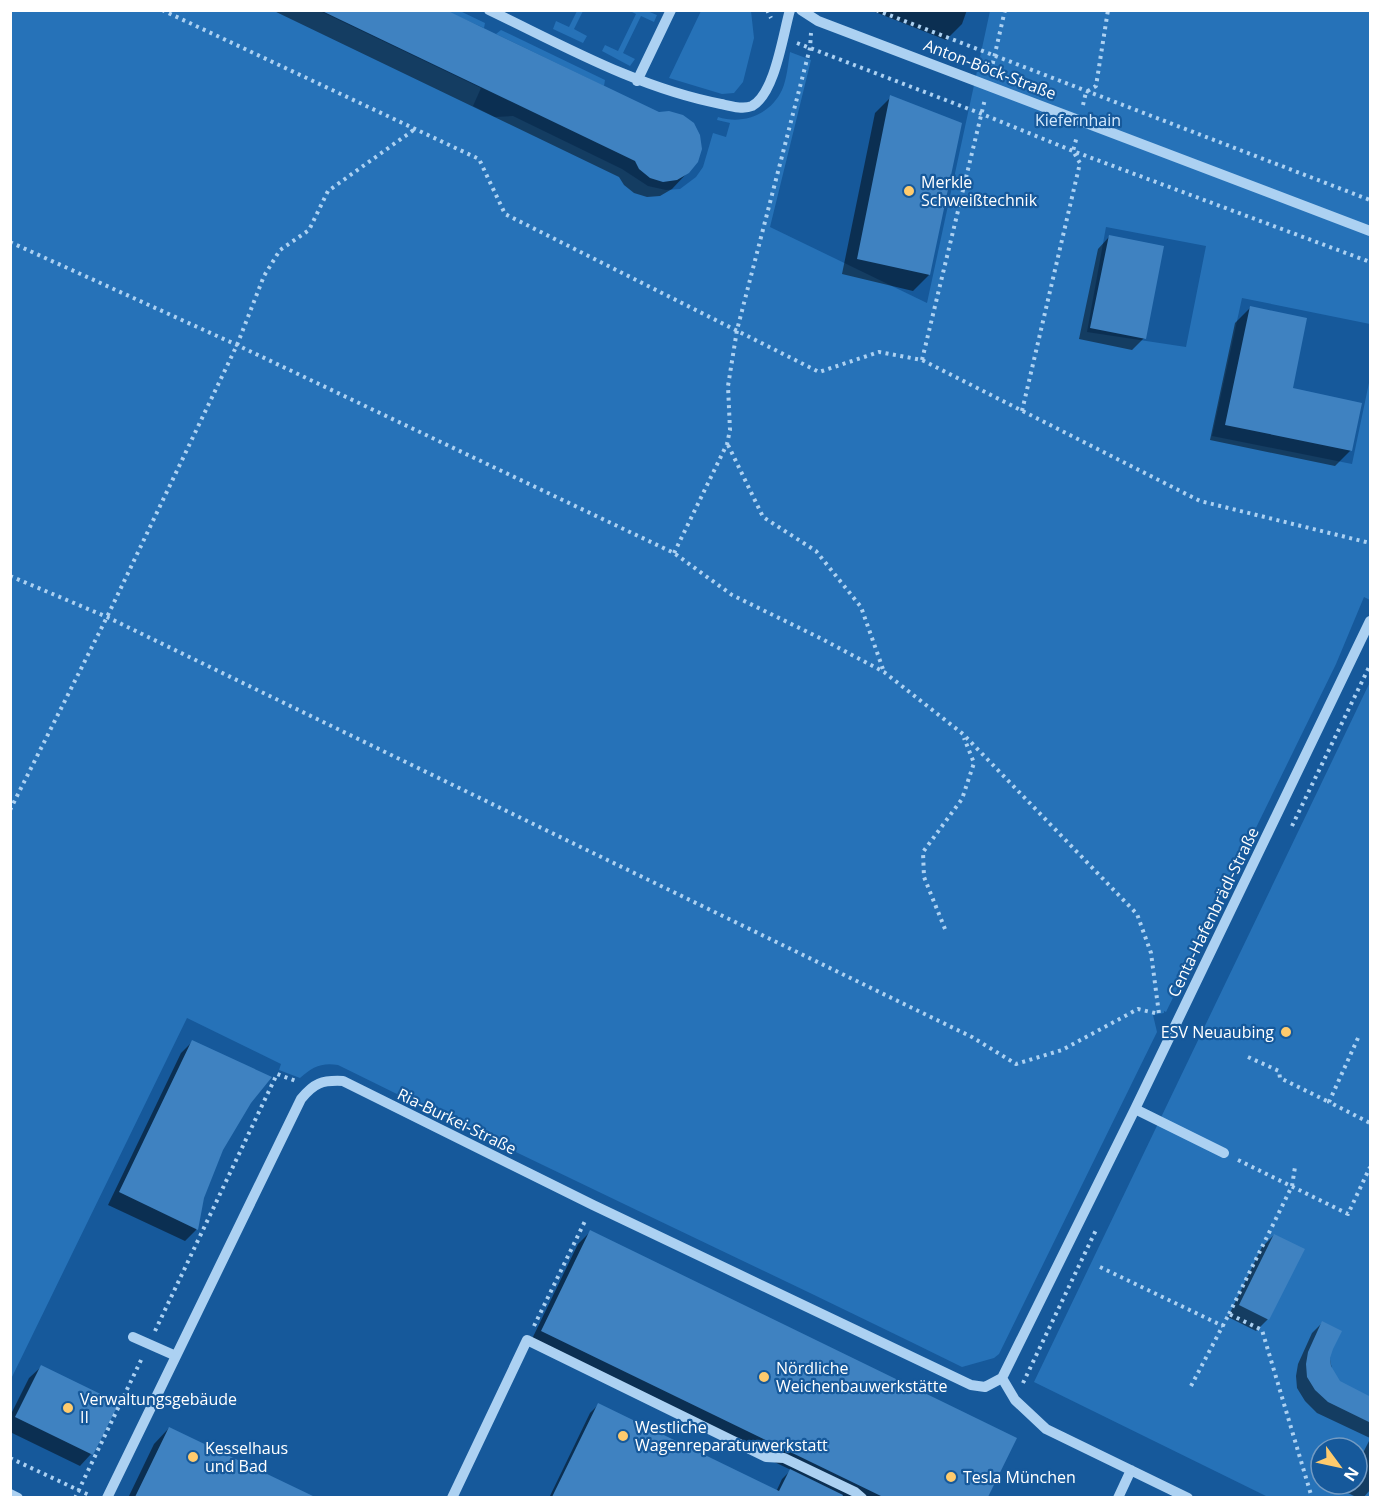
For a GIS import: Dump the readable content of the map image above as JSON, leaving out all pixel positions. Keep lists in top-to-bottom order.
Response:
{
  "streets": {
    "street": ["Anton-Böck-Straße", "Centa-Hafenbrädl-Straße", "Ria-Burkei-Straße"]
  },
  "crossings": [
    ["Centa-Hafenbrädl-Straße", "Ria-Burkei-Straße"]
  ],
  "parks": ["Kiefernhain"],
  "places": [
    "Merkle Schweißtechnik",
    "ESV Neuaubing",
    "Nördliche Weichenbauwerkstätte",
    "Verwaltungsgebäude II",
    "Westliche Wagenreparaturwerkstatt",
    "Kesselhaus und Bad",
    "Tesla München"
  ],
  "north": "bottom right"
}
